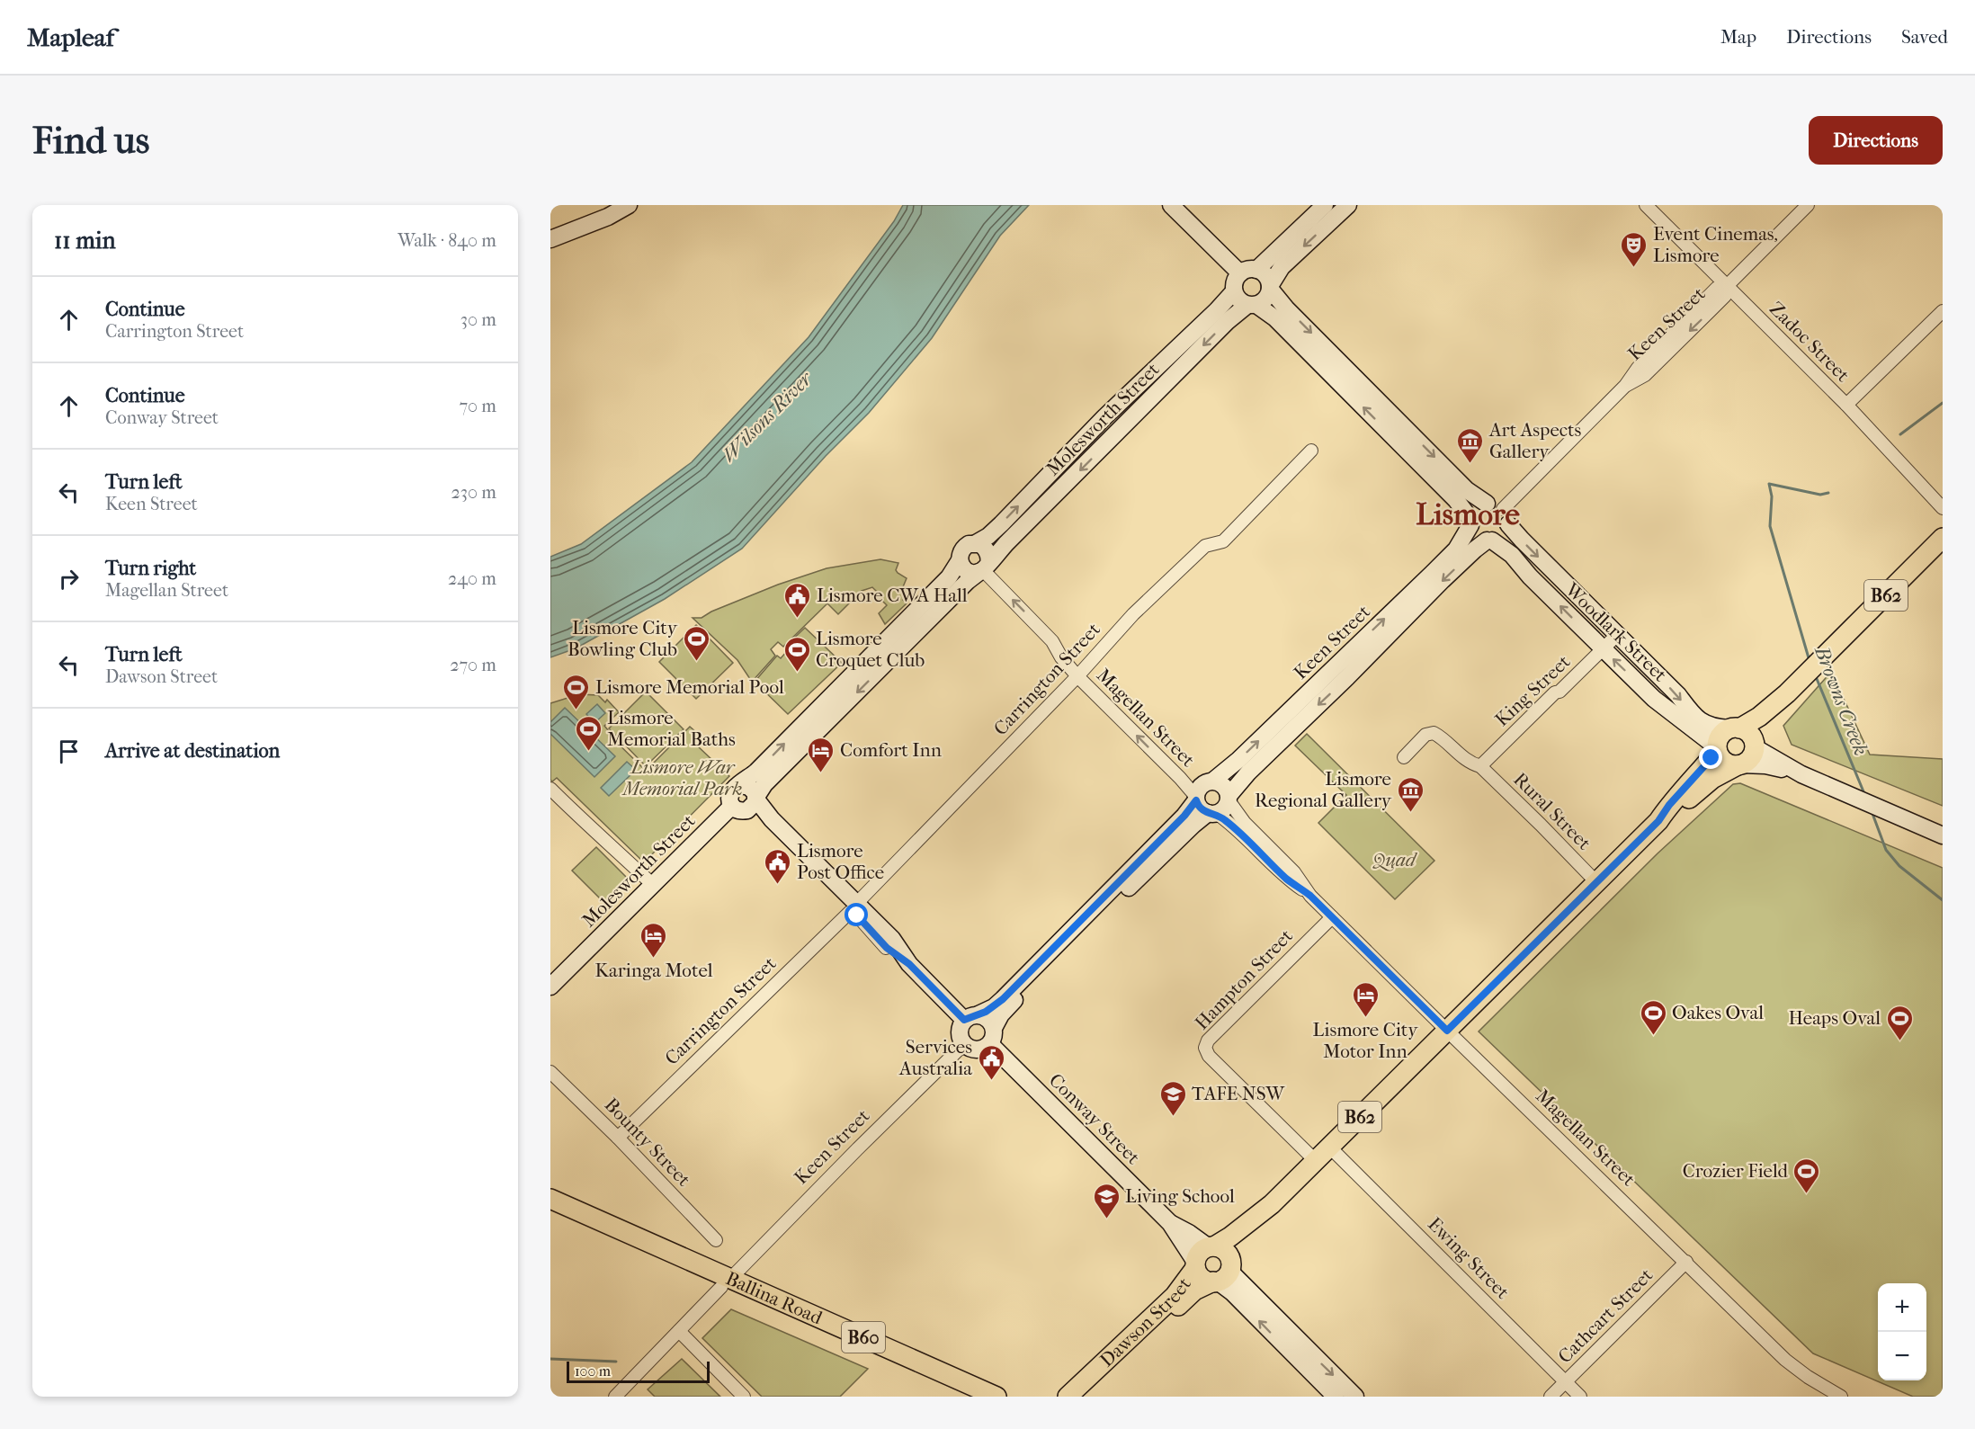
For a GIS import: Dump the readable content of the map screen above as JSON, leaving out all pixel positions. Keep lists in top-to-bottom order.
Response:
{
  "streets": {
    "main road": [
      "B62",
      "Ballina Road",
      "Dawson Street",
      "B60"
    ],
    "street": [
      "Keen Street",
      "Zadoc Street",
      "Molesworth Street",
      "Woodlark Street",
      "Carrington Street",
      "King Street",
      "Magellan Street",
      "Rural Street",
      "Hampton Street",
      "Conway Street",
      "Bounty Street",
      "Ewing Street",
      "Cathcart Street"
    ]
  },
  "crossings": [
    ["Keen Street", "Zadoc Street"],
    ["Keen Street", "Woodlark Street"],
    ["Keen Street", "Magellan Street"],
    ["Keen Street", "Conway Street"],
    ["Keen Street", "Ballina Road"],
    ["Molesworth Street", "Magellan Street"],
    ["B62", "Woodlark Street"],
    ["B62", "Magellan Street"],
    ["B62", "Rural Street"],
    ["B62", "Hampton Street"],
    ["B62", "Conway Street"],
    ["B62", "Ewing Street"],
    ["B62", "Dawson Street"],
    ["Woodlark Street", "King Street"],
    ["Carrington Street", "Magellan Street"],
    ["Carrington Street", "Bounty Street"],
    ["King Street", "Rural Street"],
    ["Magellan Street", "Hampton Street"],
    ["Magellan Street", "Cathcart Street"],
    ["Conway Street", "Dawson Street"],
    ["Ewing Street", "Cathcart Street"]
  ],
  "districts": ["Lismore"],
  "water": ["Wilsons River", "Browns Creek"],
  "parks": ["Lismore War Memorial Park", "Quad"],
  "places": {
    "theatre": ["Event Cinemas, Lismore"],
    "museum": ["Art Aspects Gallery", "Lismore Regional Gallery"],
    "public building": ["Lismore CWA Hall", "Lismore Post Office", "Services Australia"],
    "sports": [
      "Lismore City Bowling Club",
      "Lismore Croquet Club",
      "Lismore Memorial Pool",
      "Lismore Memorial Baths",
      "Oakes Oval",
      "Heaps Oval",
      "Crozier Field"
    ],
    "hotel": ["Comfort Inn", "Karinga Motel", "Lismore City Motor Inn"],
    "school or university": ["TAFE NSW", "Living School"]
  },
  "scale_bar": "100 m",
  "page": {
    "header": "Mapleaf",
    "nav": ["Map", "Directions", "Saved"],
    "buttons": "Directions",
    "title": "Find us",
    "heading": ["11 min", "Walk · 840 m"],
    "list": [
      ["Continue", "Carrington Street", "30 m"],
      ["Continue", "Conway Street", "70 m"],
      ["Turn left", "Keen Street", "230 m"],
      ["Turn right", "Magellan Street", "240 m"],
      ["Turn left", "Dawson Street", "270 m"],
      "Arrive at destination"
    ],
    "map_buttons": ["+", "−"],
    "scale": "100 m"
  }
}
